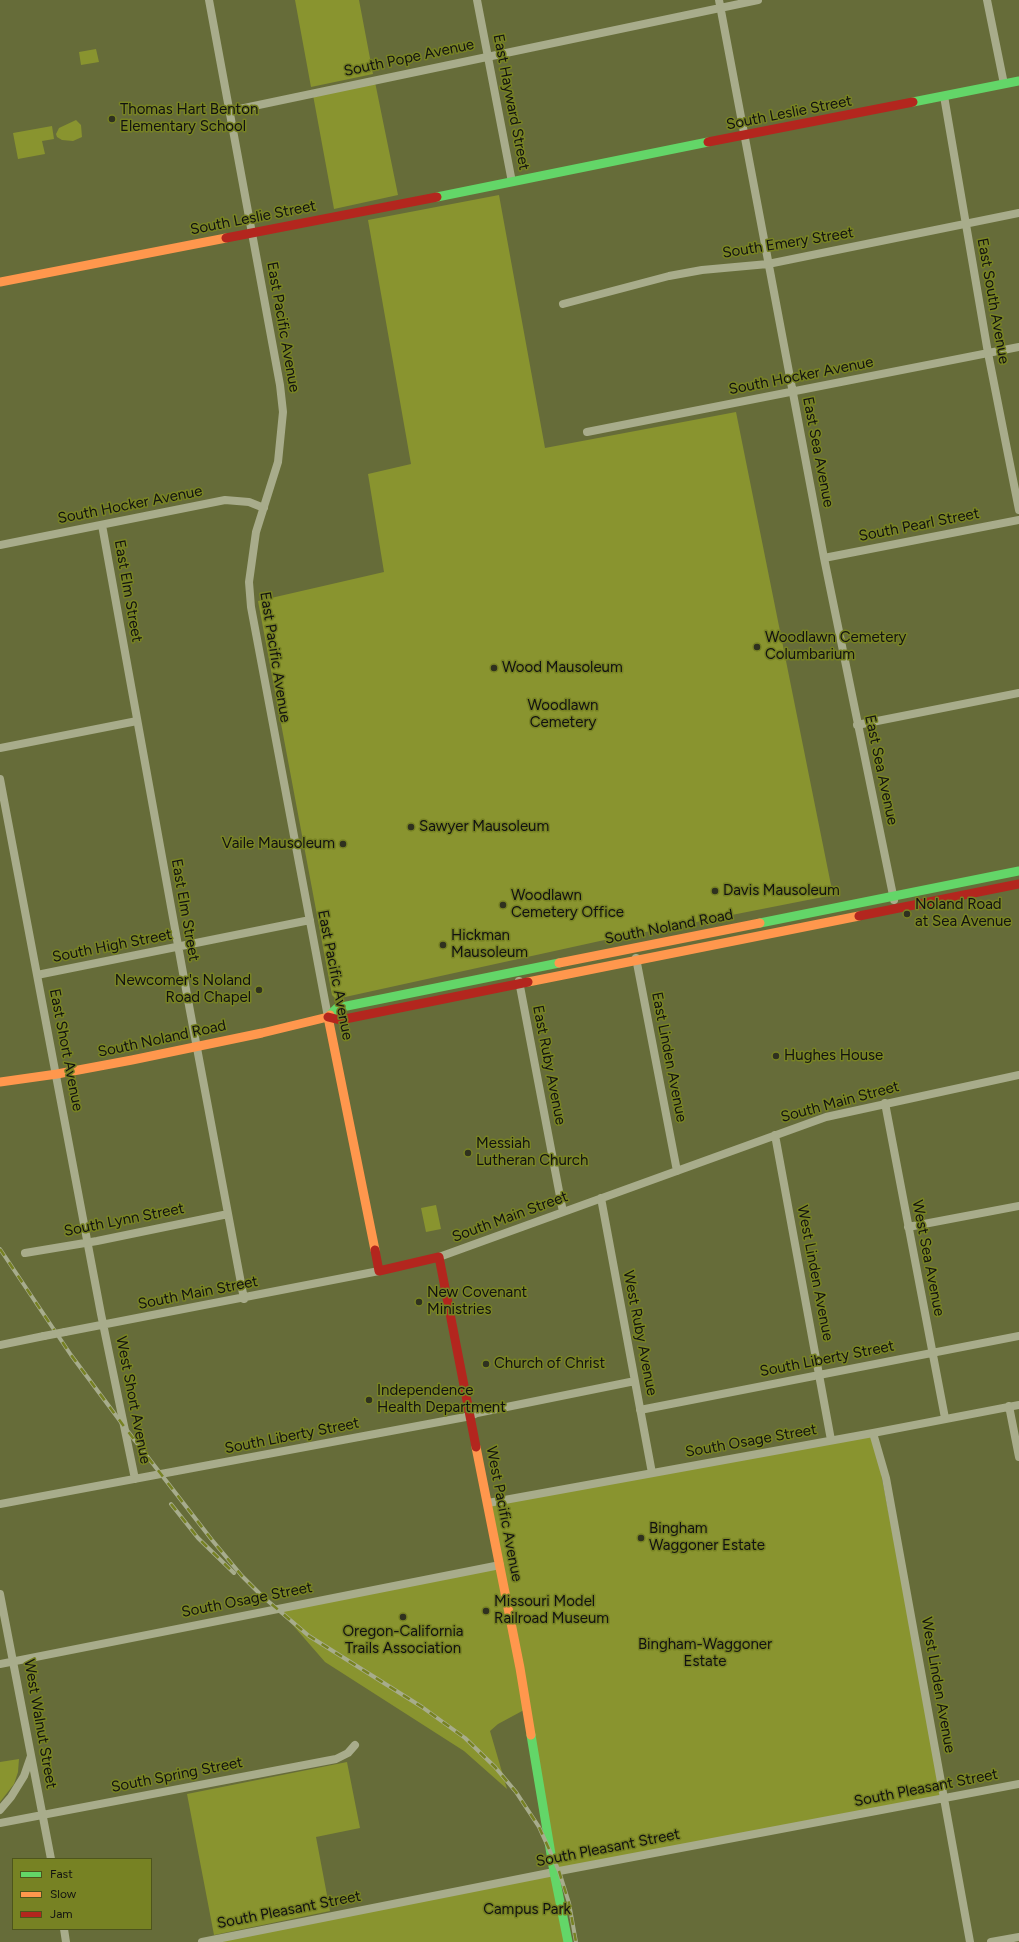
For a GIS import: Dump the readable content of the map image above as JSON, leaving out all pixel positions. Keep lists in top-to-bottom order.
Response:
{
  "streets": {
    "street": [
      "South Pope Avenue",
      "East Hayward Street",
      "South Leslie Street",
      "South Emery Street",
      "East South Avenue",
      "East Pacific Avenue",
      "South Hocker Avenue",
      "East Sea Avenue",
      "South Pearl Street",
      "East Elm Street",
      "South Noland Road",
      "South High Street",
      "East Short Avenue",
      "East Linden Avenue",
      "East Ruby Avenue",
      "South Main Street",
      "South Lynn Street",
      "West Sea Avenue",
      "West Linden Avenue",
      "West Ruby Avenue",
      "South Liberty Street",
      "West Short Avenue",
      "South Osage Street",
      "West Pacific Avenue",
      "West Walnut Street",
      "South Spring Street",
      "South Pleasant Street"
    ]
  },
  "crossings": [
    ["South Pope Avenue", "East Hayward Street"],
    ["South Pope Avenue", "East Pacific Avenue"],
    ["South Pope Avenue", "East Sea Avenue"],
    ["East Hayward Street", "South Leslie Street"],
    ["South Leslie Street", "East South Avenue"],
    ["South Leslie Street", "East Pacific Avenue"],
    ["South Leslie Street", "East Sea Avenue"],
    ["South Emery Street", "East South Avenue"],
    ["South Emery Street", "East Sea Avenue"],
    ["East South Avenue", "South Hocker Avenue"],
    ["East Pacific Avenue", "South Hocker Avenue"],
    ["East Pacific Avenue", "South Noland Road"],
    ["East Pacific Avenue", "South High Street"],
    ["East Pacific Avenue", "South Main Street"],
    ["South Hocker Avenue", "East Sea Avenue"],
    ["South Hocker Avenue", "East Elm Street"],
    ["East Sea Avenue", "South Pearl Street"],
    ["East Sea Avenue", "South Noland Road"],
    ["East Elm Street", "South Noland Road"],
    ["East Elm Street", "South High Street"],
    ["East Elm Street", "South Main Street"],
    ["East Elm Street", "South Lynn Street"],
    ["South Noland Road", "East Short Avenue"],
    ["South Noland Road", "East Linden Avenue"],
    ["South Noland Road", "East Ruby Avenue"],
    ["South High Street", "East Short Avenue"],
    ["East Short Avenue", "South Main Street"],
    ["East Short Avenue", "South Lynn Street"],
    ["East Short Avenue", "West Short Avenue"],
    ["East Linden Avenue", "South Main Street"],
    ["East Ruby Avenue", "South Main Street"],
    ["South Main Street", "West Sea Avenue"],
    ["South Main Street", "West Linden Avenue"],
    ["South Main Street", "West Ruby Avenue"],
    ["South Main Street", "West Short Avenue"],
    ["South Main Street", "West Pacific Avenue"],
    ["West Sea Avenue", "South Liberty Street"],
    ["West Sea Avenue", "South Osage Street"],
    ["West Linden Avenue", "South Liberty Street"],
    ["West Linden Avenue", "South Osage Street"],
    ["West Linden Avenue", "South Pleasant Street"],
    ["West Ruby Avenue", "South Liberty Street"],
    ["West Ruby Avenue", "South Osage Street"],
    ["South Liberty Street", "West Short Avenue"],
    ["South Liberty Street", "West Pacific Avenue"],
    ["South Osage Street", "West Pacific Avenue"],
    ["South Osage Street", "West Walnut Street"],
    ["West Pacific Avenue", "South Pleasant Street"],
    ["West Walnut Street", "South Spring Street"]
  ],
  "parks": ["Woodlawn Cemetery", "Bingham-Waggoner Estate", "Campus Park"],
  "places": [
    "Thomas Hart Benton Elementary School",
    "Woodlawn Cemetery Columbarium",
    "Wood Mausoleum",
    "Sawyer Mausoleum",
    "Vaile Mausoleum",
    "Davis Mausoleum",
    "Woodlawn Cemetery Office",
    "Noland Road at Sea Avenue",
    "Hickman Mausoleum",
    "Newcomer's Noland Road Chapel",
    "Hughes House",
    "Messiah Lutheran Church",
    "New Covenant Ministries",
    "Church of Christ",
    "Independence Health Department",
    "Bingham Waggoner Estate",
    "Missouri Model Railroad Museum",
    "Oregon-California Trails Association"
  ],
  "legend": ["Fast", "Slow", "Jam"]
}
